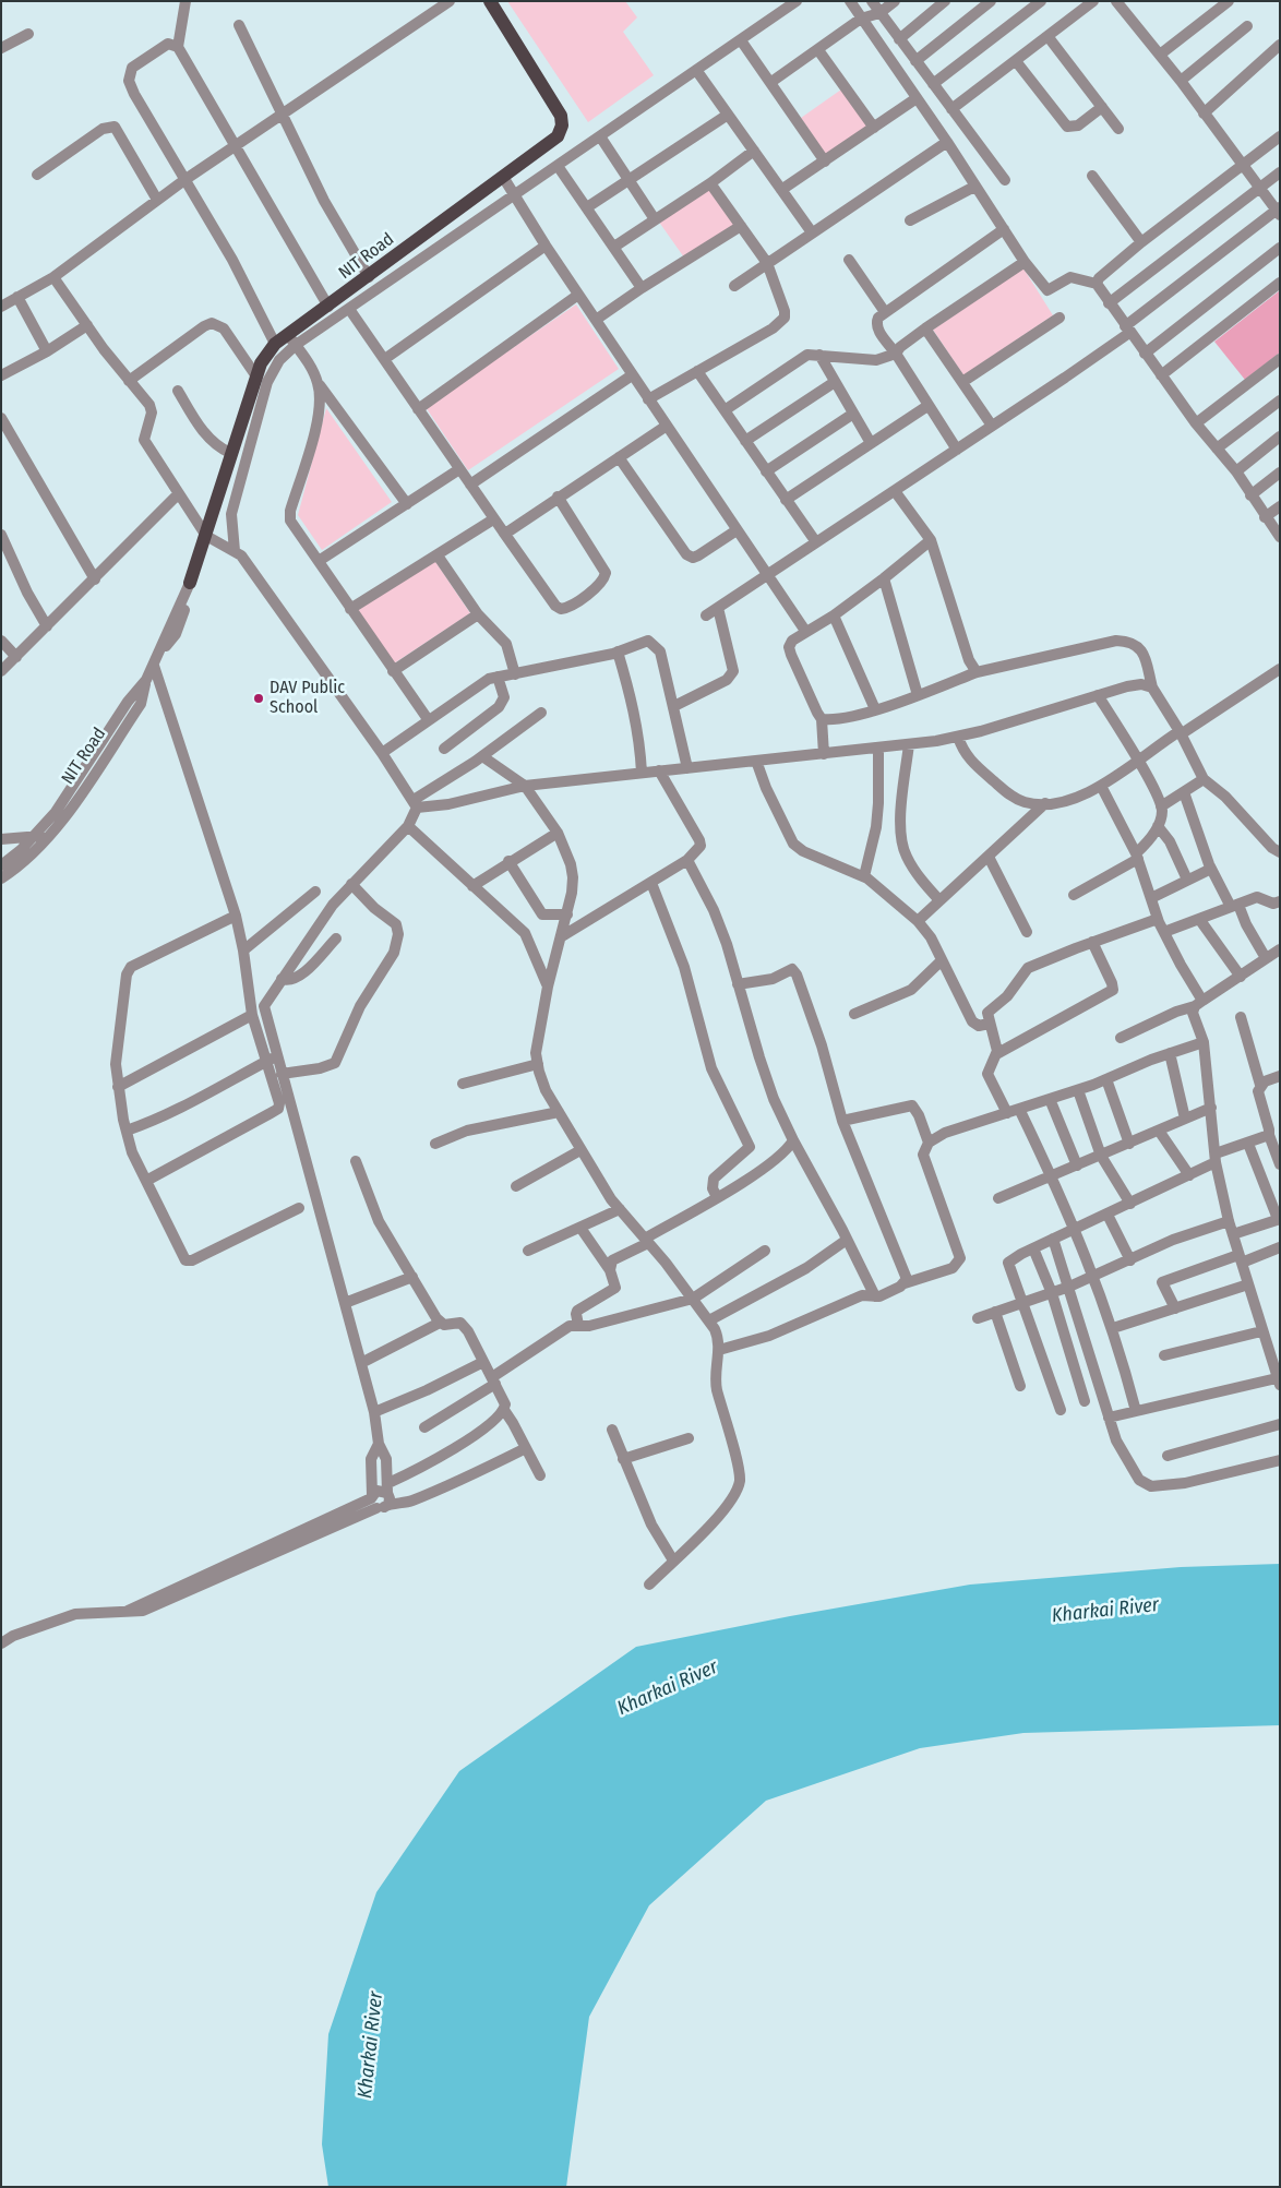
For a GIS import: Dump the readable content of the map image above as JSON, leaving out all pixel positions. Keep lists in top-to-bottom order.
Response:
{
  "streets": {
    "main road": ["NIT Road"]
  },
  "water": ["Kharkai River"],
  "places": ["DAV Public School"]
}
